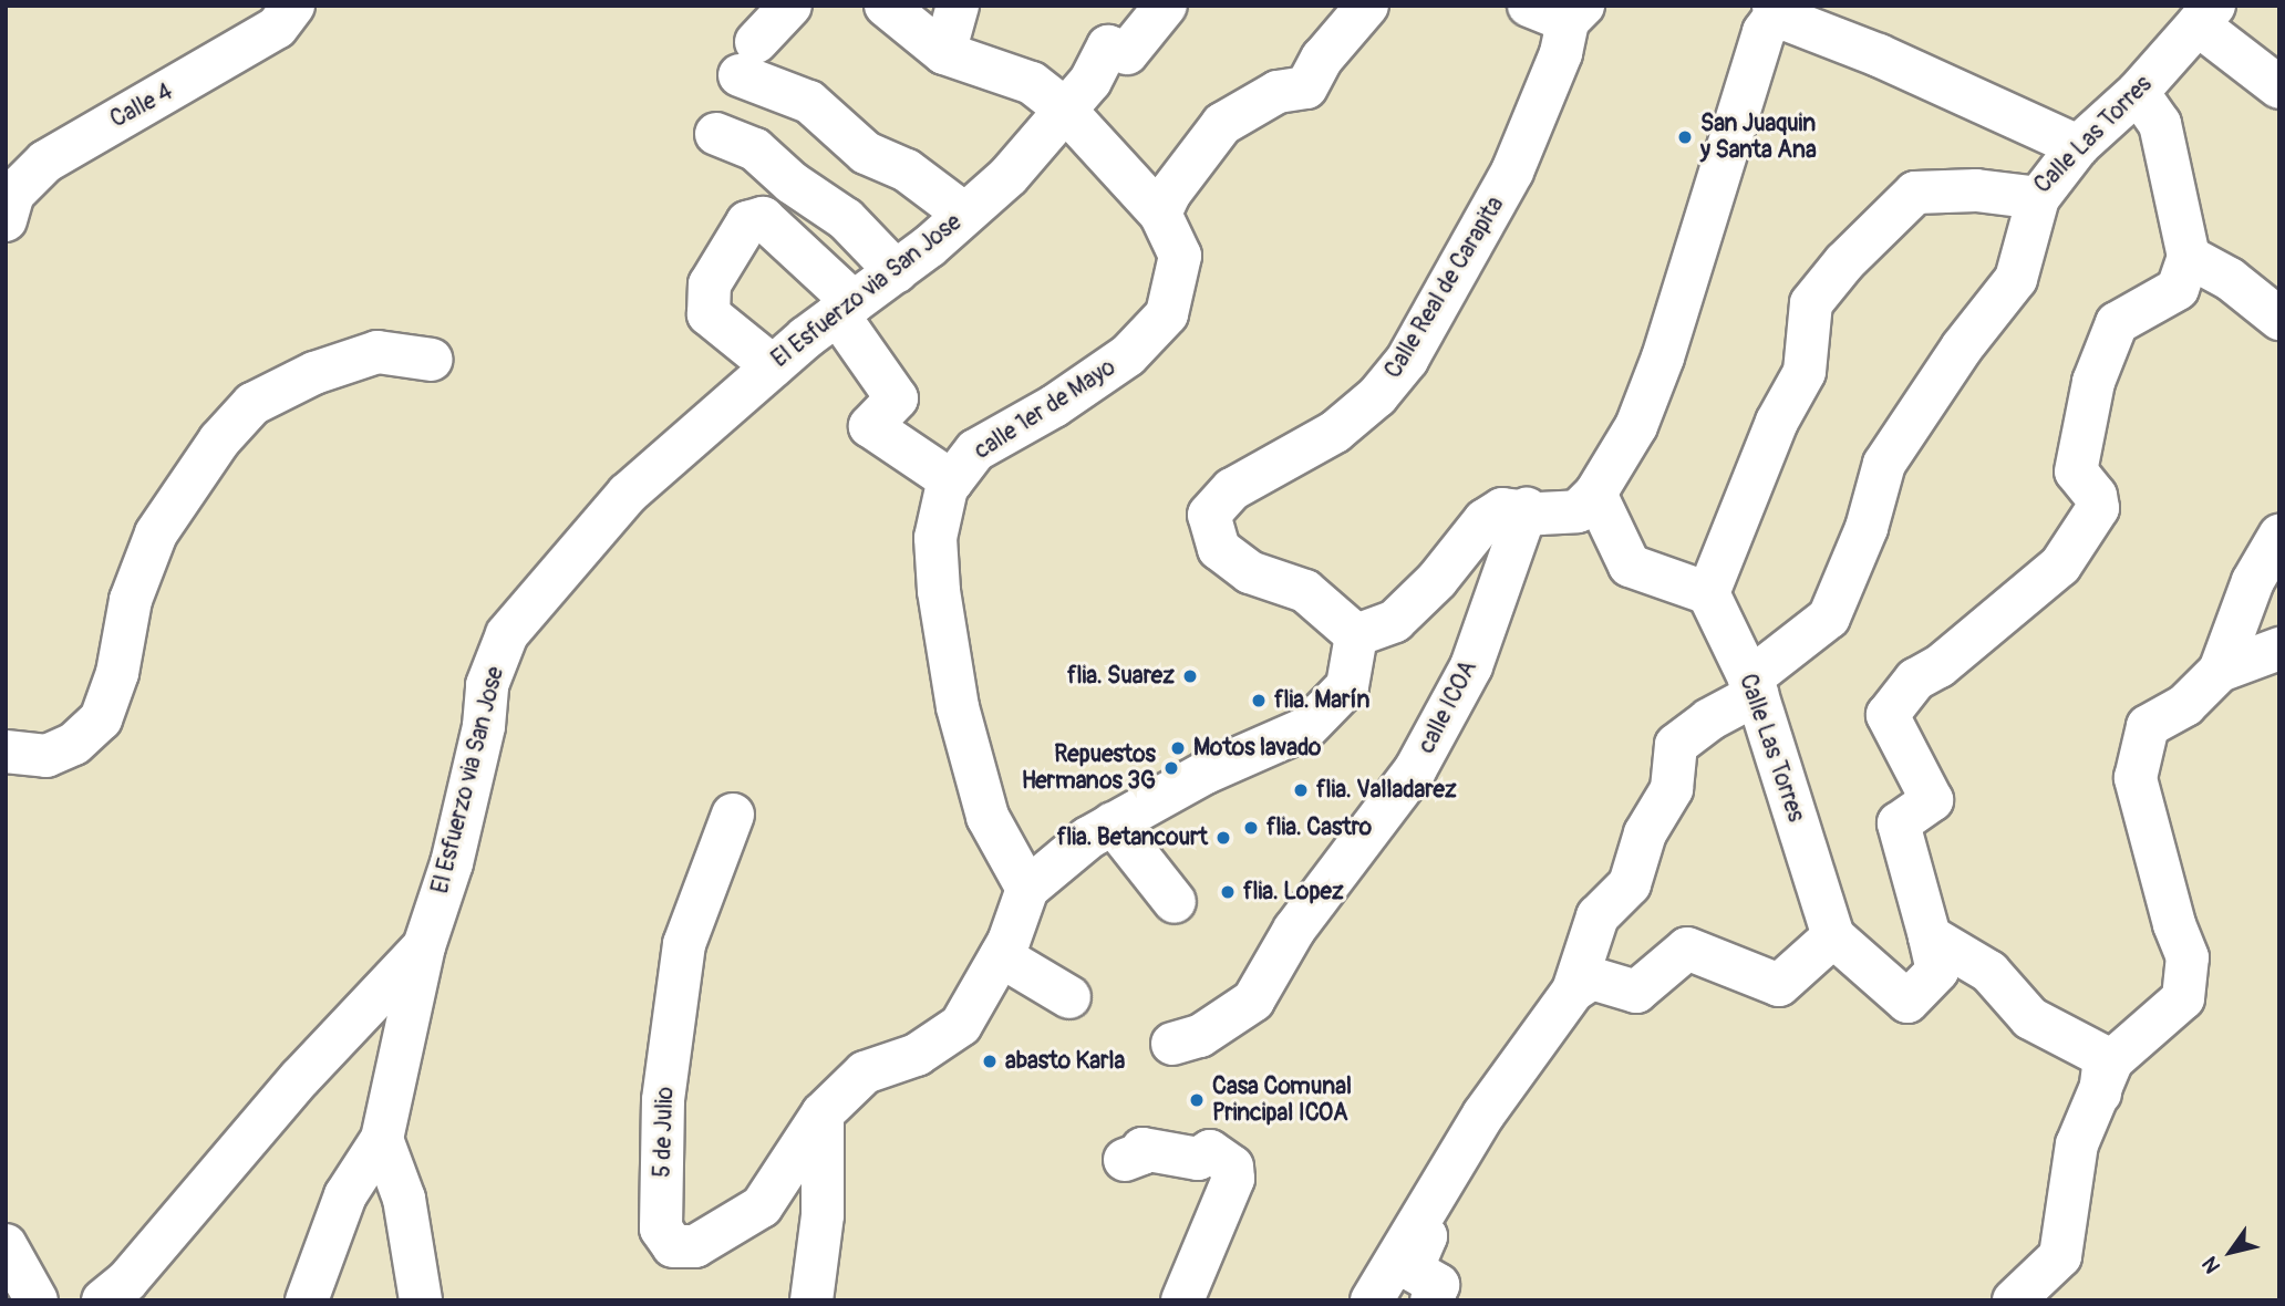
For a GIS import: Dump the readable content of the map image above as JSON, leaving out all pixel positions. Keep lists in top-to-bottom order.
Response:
{
  "streets": {
    "street": [
      "Calle 4",
      "Calle Las Torres",
      "Calle Real de Carapita",
      "El Esfuerzo via San Jose",
      "calle 1er de Mayo",
      "calle ICOA",
      "5 de Julio"
    ]
  },
  "crossings": [
    ["El Esfuerzo via San Jose", "calle 1er de Mayo"]
  ],
  "places": [
    "San Juaquin y Santa Ana",
    "flia. Suarez",
    "flia. Marín",
    "Motos lavado",
    "Repuestos Hermanos 3G",
    "flia. Valladarez",
    "flia. Castro",
    "flia. Betancourt",
    "flia. Lopez",
    "abasto Karla",
    "Casa Comunal Principal ICOA"
  ],
  "north": "bottom left"
}
